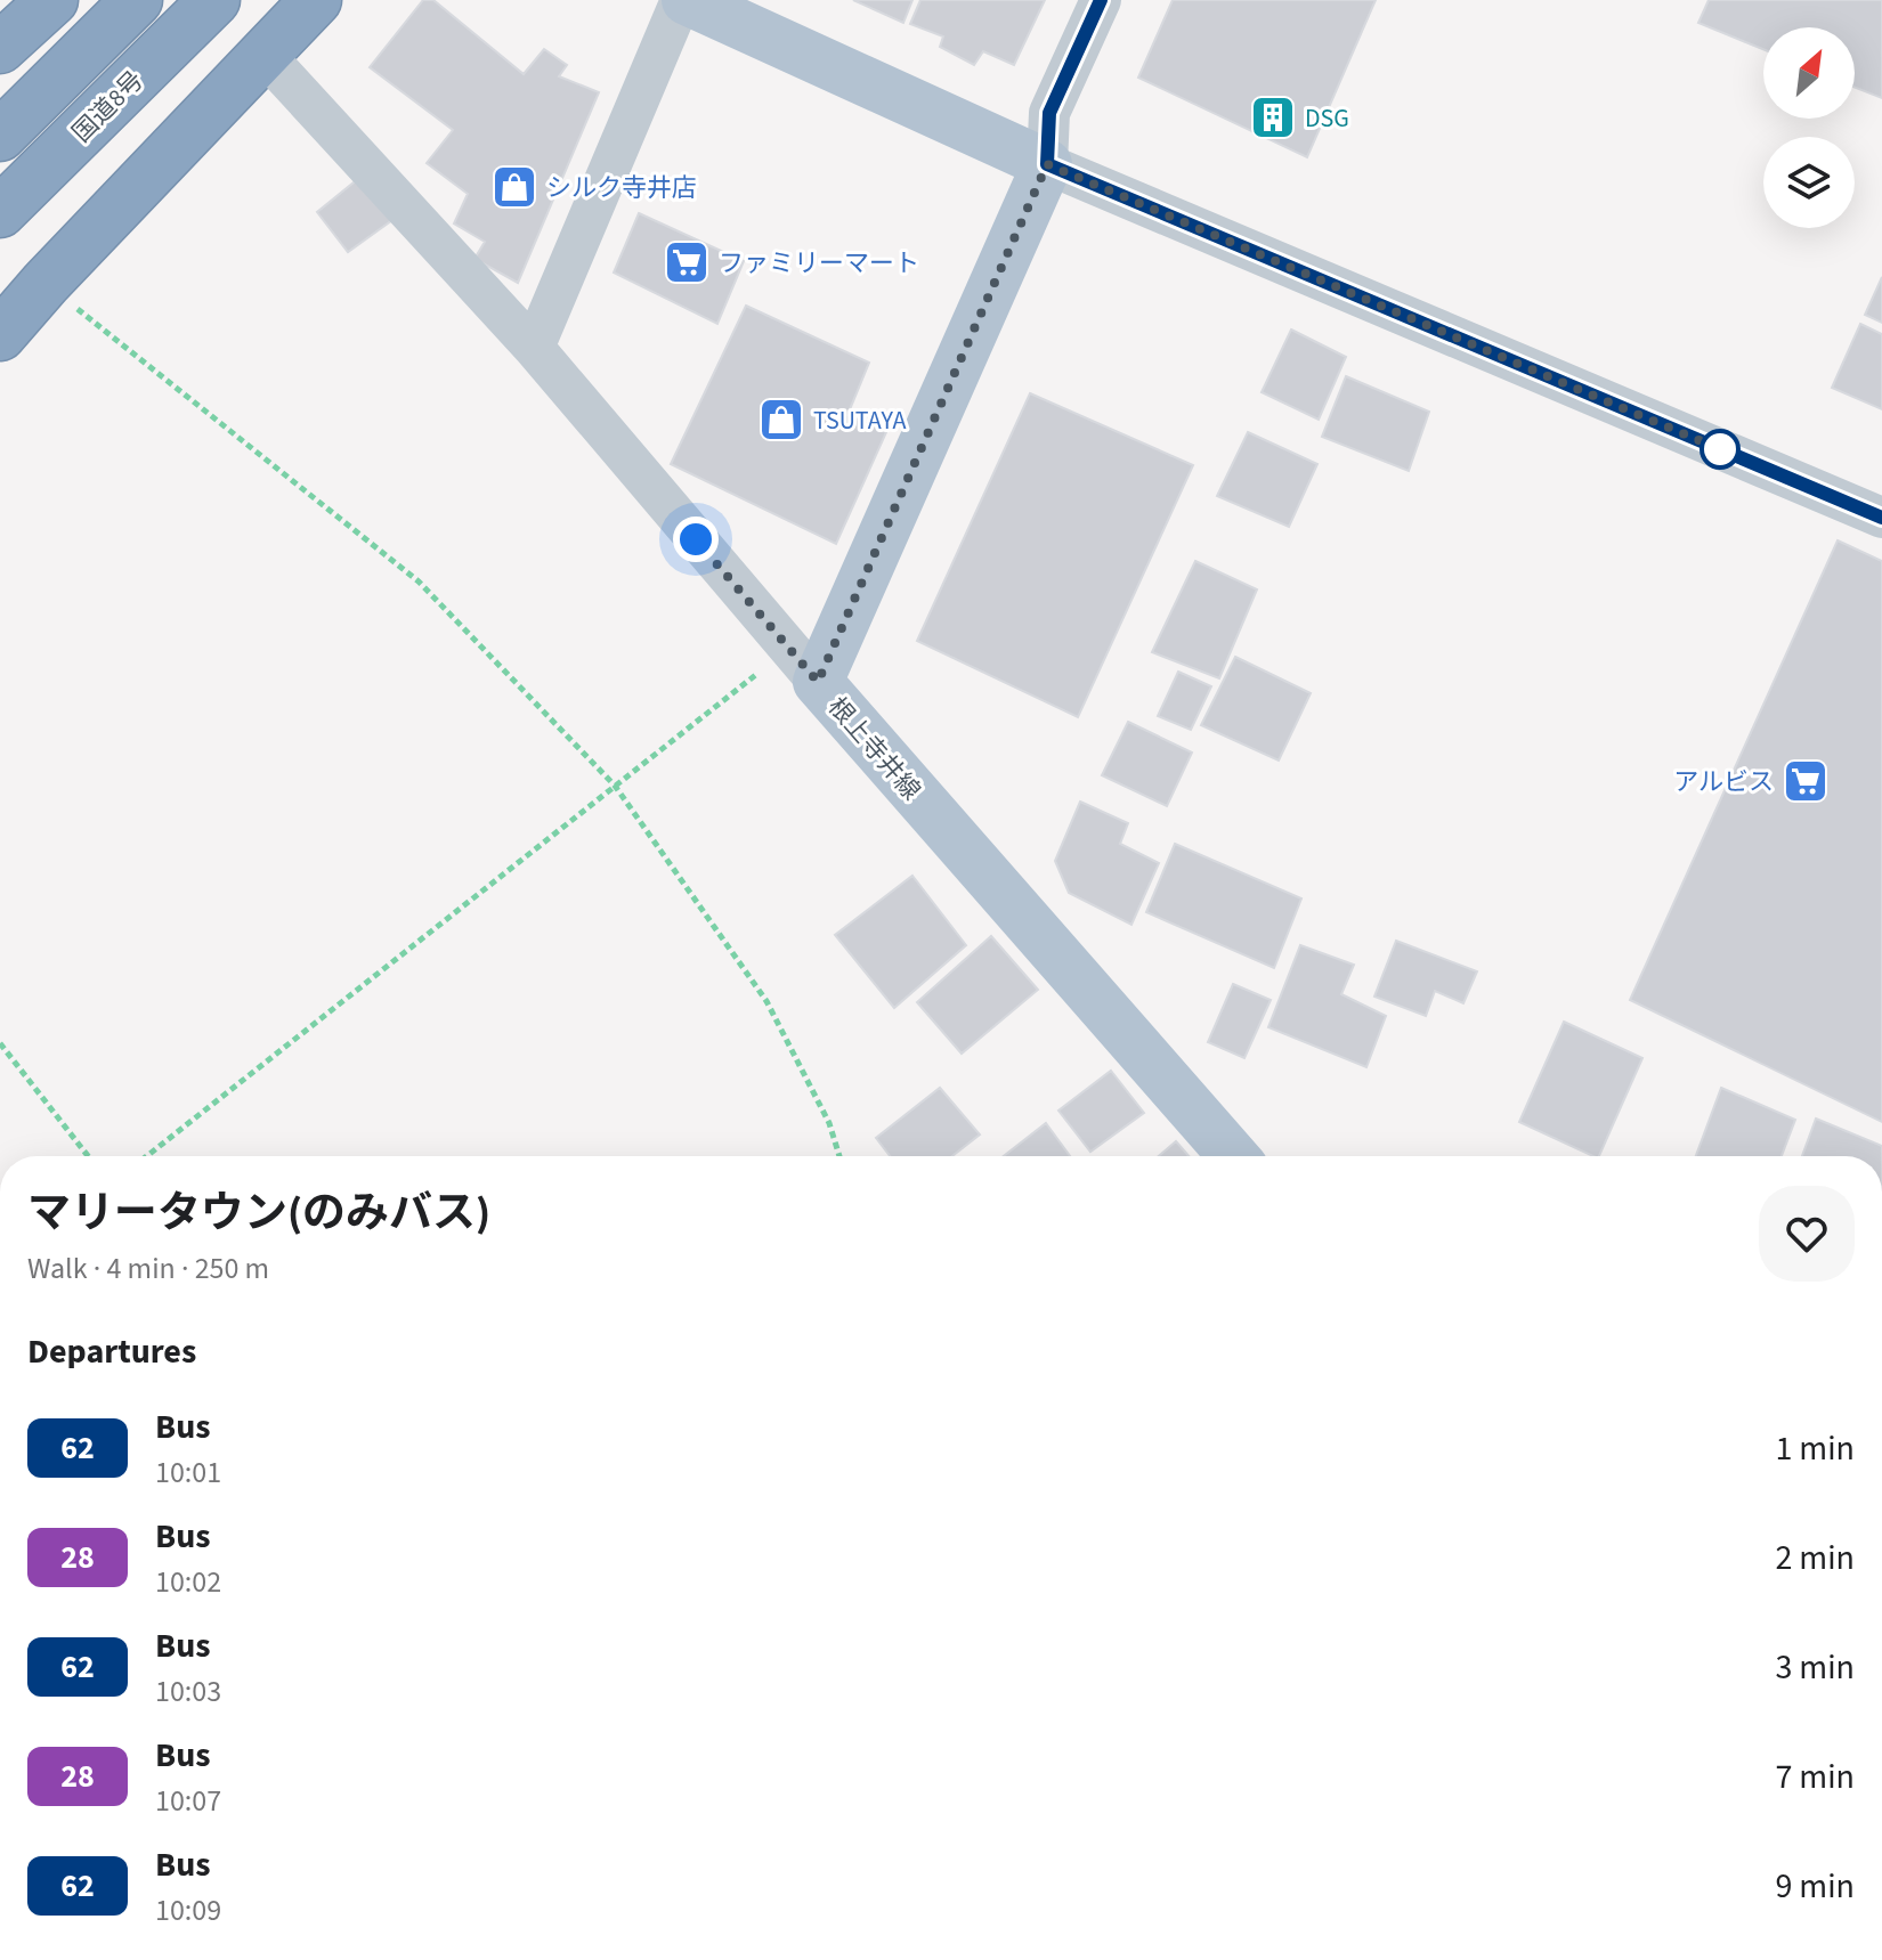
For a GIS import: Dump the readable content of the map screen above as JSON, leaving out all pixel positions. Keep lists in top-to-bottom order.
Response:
{
  "streets": {
    "highway": ["国道8号"],
    "main road": ["根上寺井線"]
  },
  "places": {
    "building": ["DSG"],
    "shop": ["シルク寺井店", "TSUTAYA"],
    "supermarket": ["ファミリーマート", "アルビス"]
  },
  "lines": ["bus line 62"],
  "north": "top right",
  "page": {
    "heading": [
      ["マリータウン(のみバス)", "Walk · 4 min · 250 m"],
      "Departures"
    ],
    "list": [
      {
        "mark": "62",
        "name": "Bus",
        "note": "10:01",
        "value": "1 min"
      },
      {
        "mark": "28",
        "name": "Bus",
        "note": "10:02",
        "value": "2 min"
      },
      {
        "mark": "62",
        "name": "Bus",
        "note": "10:03",
        "value": "3 min"
      },
      {
        "mark": "28",
        "name": "Bus",
        "note": "10:07",
        "value": "7 min"
      },
      {
        "mark": "62",
        "name": "Bus",
        "note": "10:09",
        "value": "9 min"
      }
    ]
  }
}
